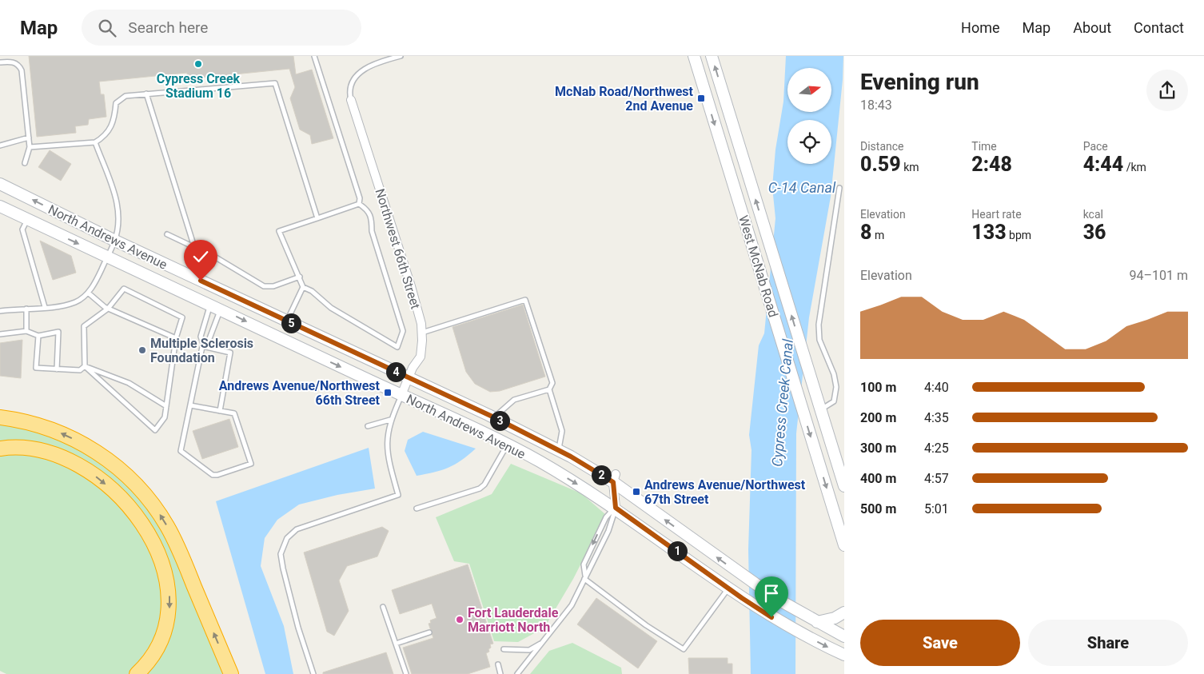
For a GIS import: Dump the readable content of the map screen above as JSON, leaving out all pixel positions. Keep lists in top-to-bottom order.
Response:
{
  "streets": {
    "main road": ["North Andrews Avenue", "West McNab Road"],
    "street": ["Northwest 66th Street"]
  },
  "crossings": [
    ["North Andrews Avenue", "Northwest 66th Street"]
  ],
  "water": ["C-14 Canal", "Cypress Creek Canal"],
  "places": {
    "other": ["Cypress Creek Stadium 16", "Multiple Sclerosis Foundation", "Fort Lauderdale Marriott North"],
    "transit": ["McNab Road/Northwest 2nd Avenue", "Andrews Avenue/Northwest 66th Street", "Andrews Avenue/Northwest 67th Street"]
  },
  "north": "right",
  "page": {
    "header": "Map",
    "search": "Search here",
    "nav": [
      "Home",
      "Map",
      "About",
      "Contact"
    ],
    "heading": ["Evening run", "18:43"],
    "stats": [
      ["Distance", "0.59 km"],
      ["Time", "2:48"],
      ["Pace", "4:44 /km"],
      ["Elevation", "8 m"],
      ["Heart rate", "133 bpm"],
      ["kcal", "36"]
    ],
    "chart": ["Elevation", "94–101 m"],
    "pins": [
      "5",
      "4",
      "3",
      "2",
      "1"
    ],
    "list": [
      {
        "name": "100 m",
        "note": "4:40"
      },
      {
        "name": "200 m",
        "note": "4:35"
      },
      {
        "name": "300 m",
        "note": "4:25"
      },
      {
        "name": "400 m",
        "note": "4:57"
      },
      {
        "name": "500 m",
        "note": "5:01"
      }
    ],
    "buttons": ["Save", "Share"]
  }
}
